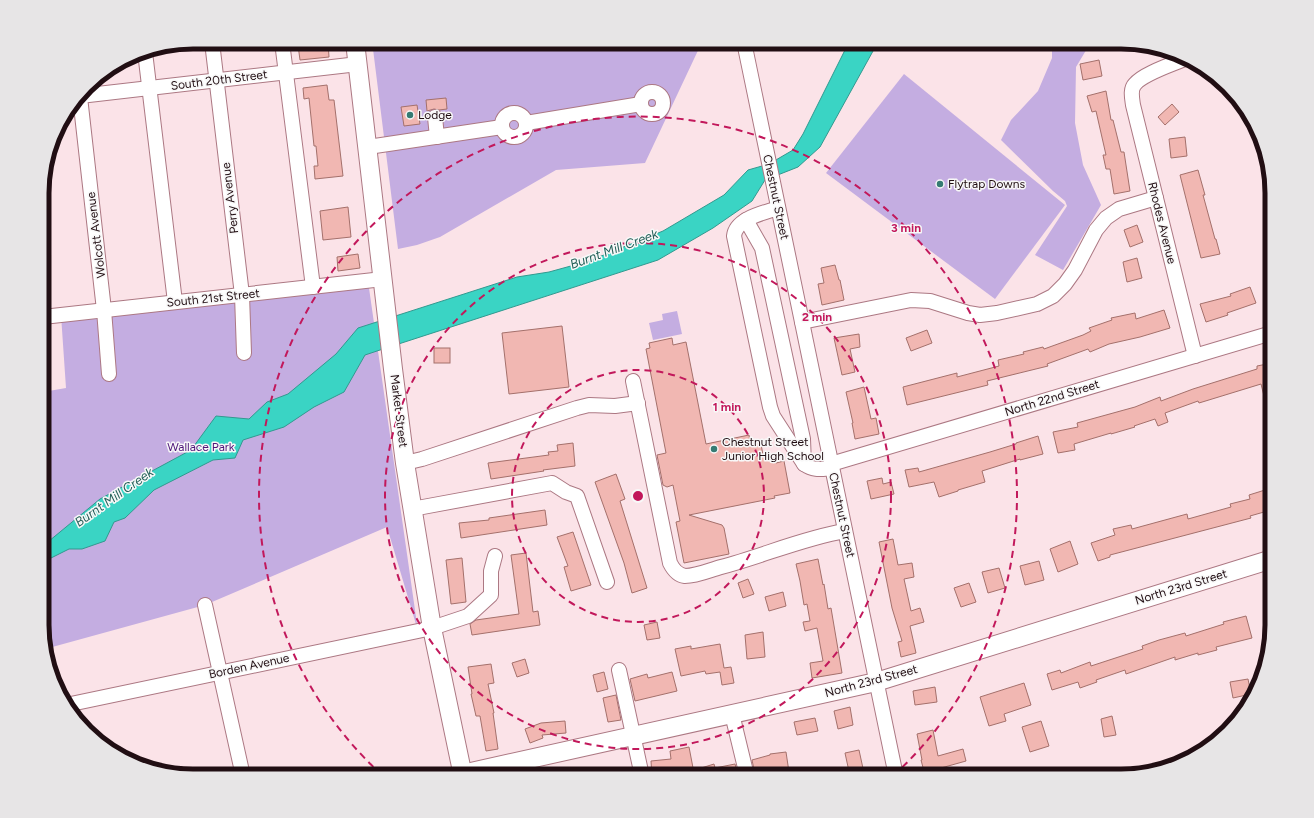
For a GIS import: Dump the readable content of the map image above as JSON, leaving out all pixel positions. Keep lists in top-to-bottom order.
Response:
{
  "streets": {
    "main road": ["Market Street", "North 23rd Street"],
    "street": [
      "South 20th Street",
      "Chestnut Street",
      "Perry Avenue",
      "Rhodes Avenue",
      "Wolcott Avenue",
      "South 21st Street",
      "North 22nd Street",
      "Borden Avenue"
    ]
  },
  "crossings": [
    ["South 20th Street", "Perry Avenue"],
    ["South 20th Street", "Market Street"],
    ["Chestnut Street", "North 22nd Street"],
    ["Chestnut Street", "North 23rd Street"],
    ["Perry Avenue", "South 21st Street"],
    ["Rhodes Avenue", "North 22nd Street"],
    ["Wolcott Avenue", "South 21st Street"],
    ["South 21st Street", "Market Street"],
    ["Market Street", "Borden Avenue"]
  ],
  "water": ["Burnt Mill Creek"],
  "parks": ["Wallace Park"],
  "places": ["Lodge", "Flytrap Downs", "Chestnut Street Junior High School"],
  "rings": ["3 min", "2 min", "1 min"]
}
